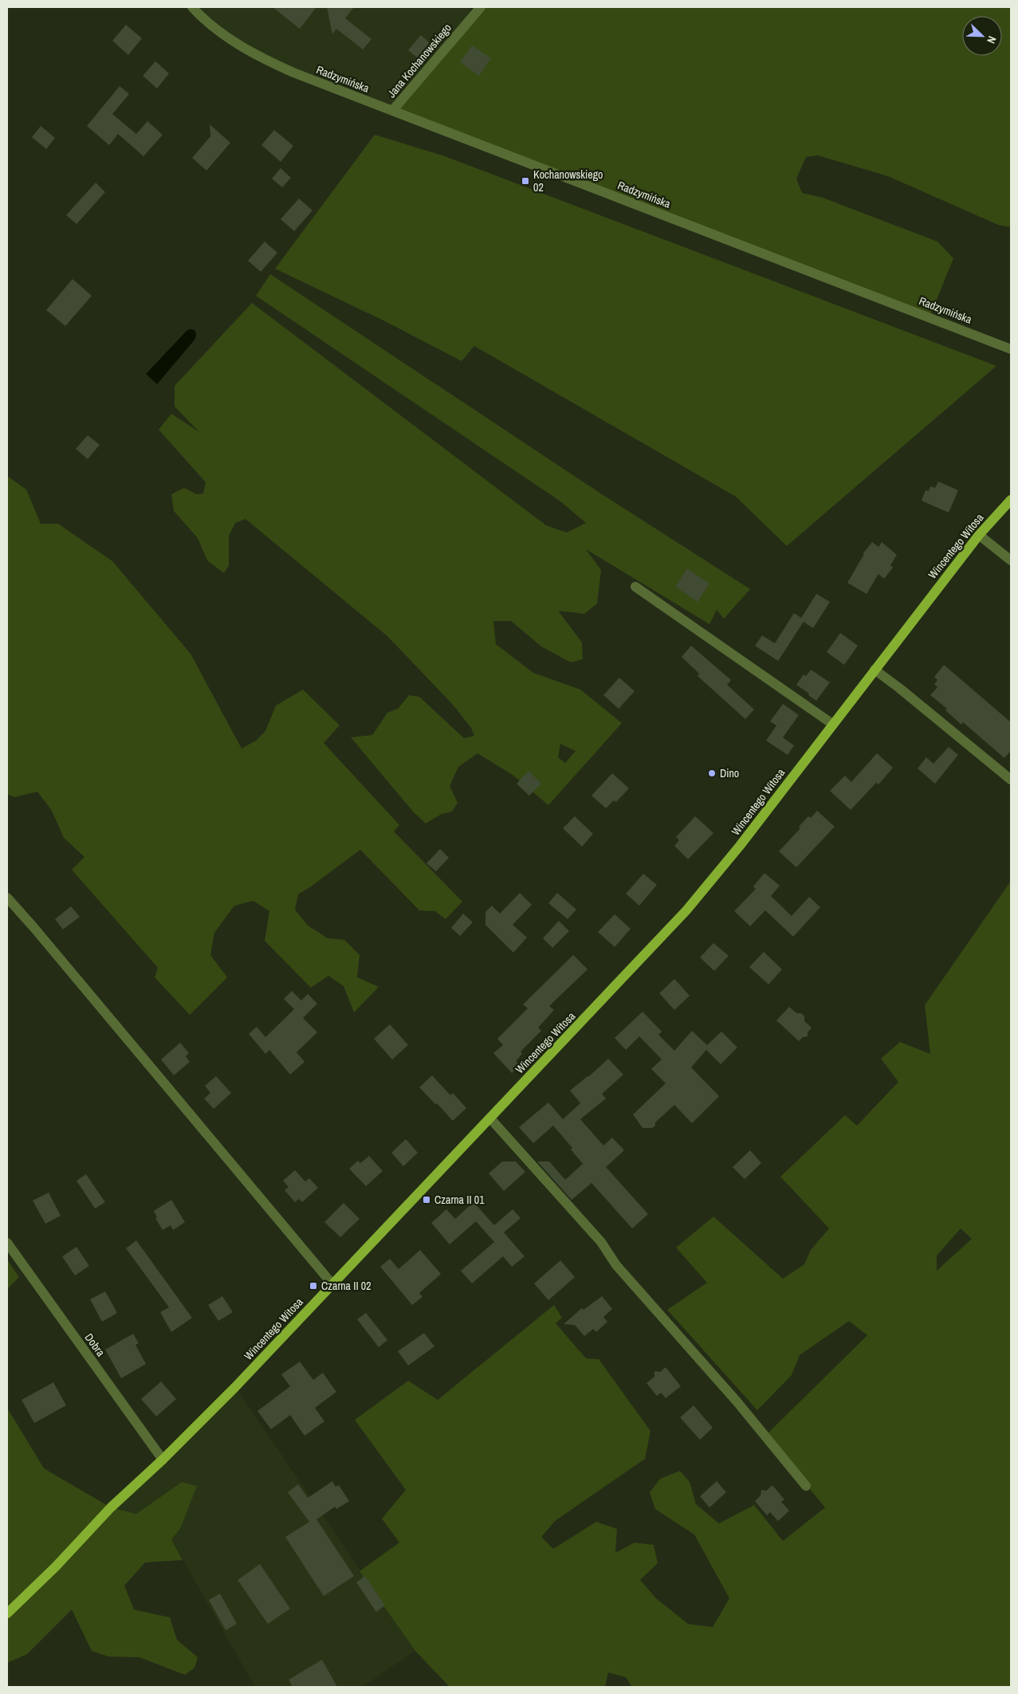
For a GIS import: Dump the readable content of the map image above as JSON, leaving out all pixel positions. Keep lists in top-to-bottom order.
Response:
{
  "streets": {
    "main road": ["Wincentego Witosa"],
    "street": ["Jana Kochanowskiego", "Radzymińska", "Dobra"]
  },
  "crossings": [
    ["Jana Kochanowskiego", "Radzymińska"],
    ["Wincentego Witosa", "Dobra"]
  ],
  "places": {
    "transit": ["Kochanowskiego 02", "Czarna II 01", "Czarna II 02"],
    "other": ["Dino"]
  },
  "north": "bottom right"
}
